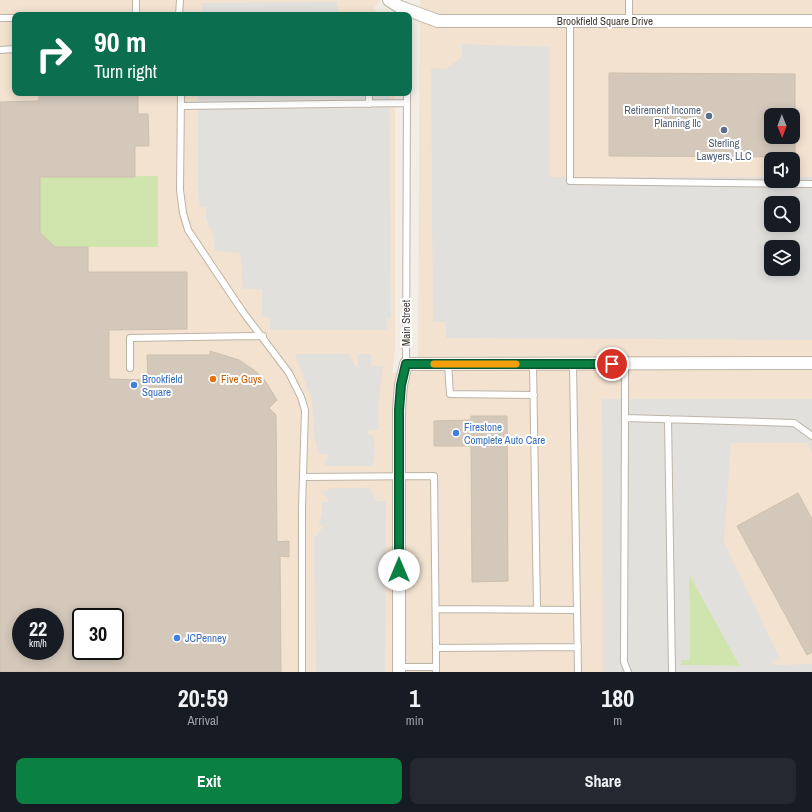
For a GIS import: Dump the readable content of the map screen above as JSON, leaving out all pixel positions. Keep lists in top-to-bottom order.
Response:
{
  "streets": {
    "street": ["Brookfield Square Drive", "Main Street"]
  },
  "places": [
    "Retirement Income Planning llc",
    "Sterling Lawyers, LLC",
    "Five Guys",
    "Brookfield Square",
    "Firestone Complete Auto Care",
    "JCPenney"
  ],
  "north": "bottom",
  "page": {
    "turn": ["90 m", "Turn right"],
    "speed": "22 km/h",
    "limit": "30",
    "eta": [
      "20:59",
      "Arrival",
      "1",
      "min",
      "180",
      "m"
    ],
    "buttons": ["Exit", "Share"]
  }
}
